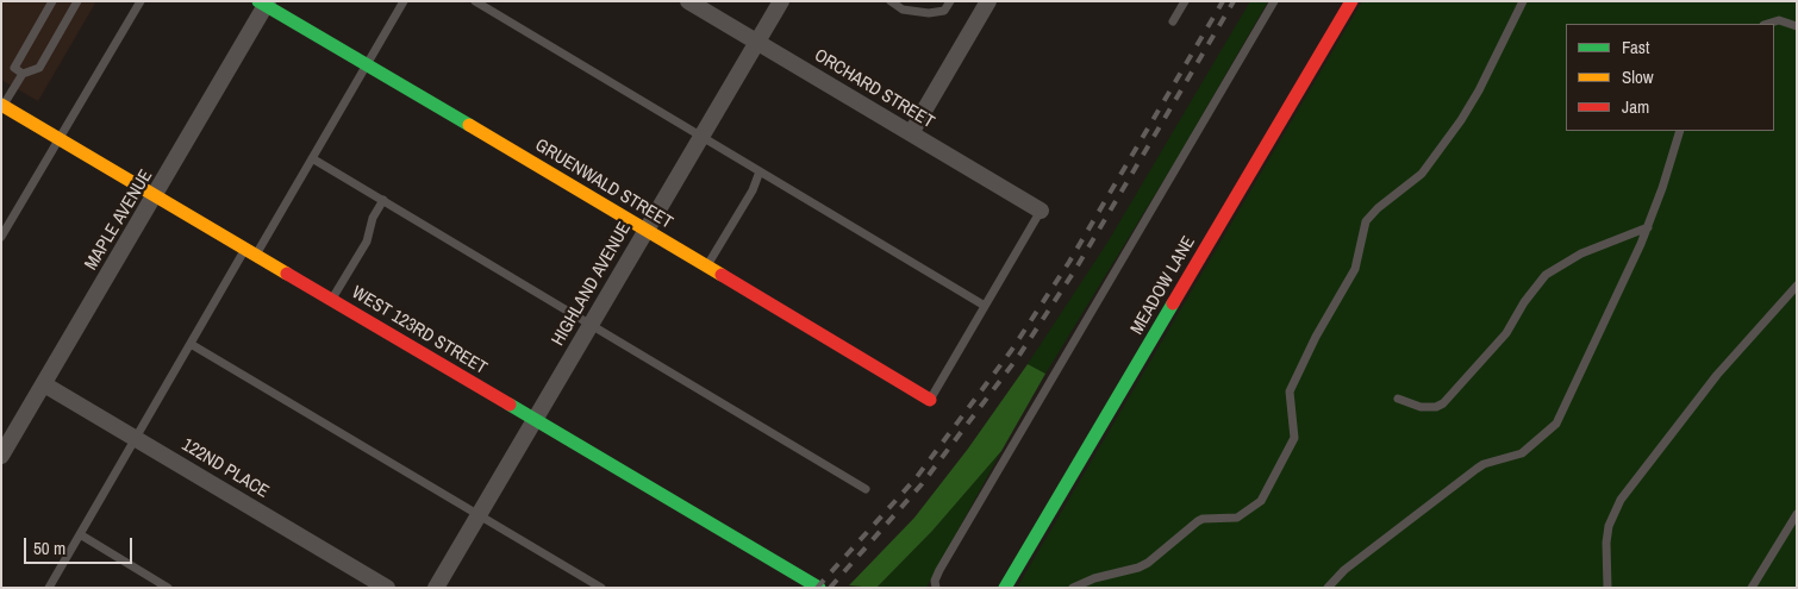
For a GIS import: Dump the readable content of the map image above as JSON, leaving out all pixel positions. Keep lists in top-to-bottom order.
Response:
{
  "streets": {
    "street": [
      "ORCHARD STREET",
      "GRUENWALD STREET",
      "MAPLE AVENUE",
      "HIGHLAND AVENUE",
      "MEADOW LANE",
      "WEST 123RD STREET",
      "122ND PLACE"
    ]
  },
  "crossings": [
    ["ORCHARD STREET", "HIGHLAND AVENUE"],
    ["GRUENWALD STREET", "MAPLE AVENUE"],
    ["GRUENWALD STREET", "HIGHLAND AVENUE"],
    ["MAPLE AVENUE", "WEST 123RD STREET"],
    ["MAPLE AVENUE", "122ND PLACE"],
    ["HIGHLAND AVENUE", "WEST 123RD STREET"]
  ],
  "legend": ["Fast", "Slow", "Jam"],
  "scale_bar": "50 m"
}
